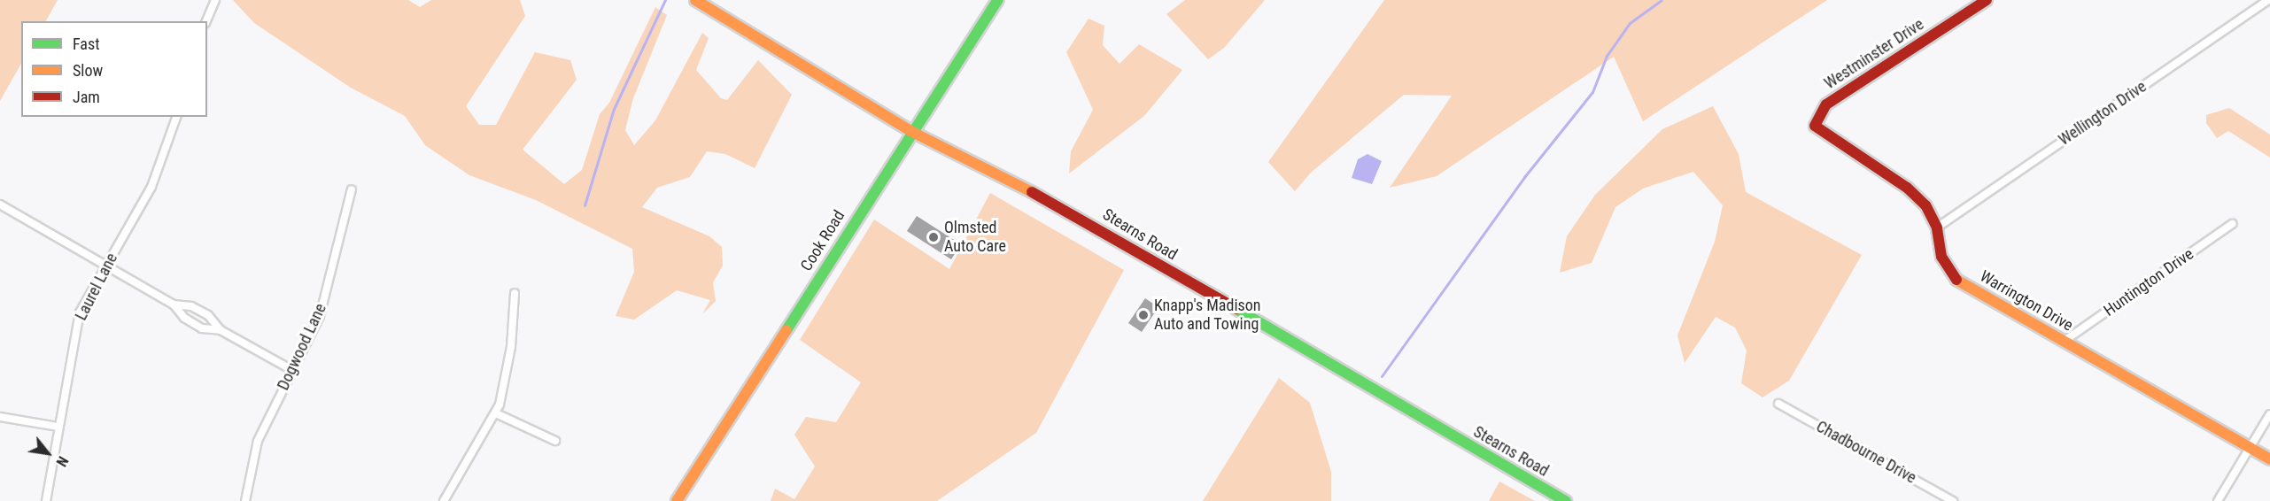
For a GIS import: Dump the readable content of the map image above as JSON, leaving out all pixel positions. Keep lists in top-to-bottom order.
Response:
{
  "streets": {
    "street": [
      "Westminster Drive",
      "Wellington Drive",
      "Stearns Road",
      "Cook Road",
      "Huntington Drive",
      "Laurel Lane",
      "Warrington Drive",
      "Dogwood Lane",
      "Chadbourne Drive"
    ]
  },
  "crossings": [
    ["Westminster Drive", "Warrington Drive"],
    ["Wellington Drive", "Warrington Drive"],
    ["Stearns Road", "Cook Road"],
    ["Huntington Drive", "Warrington Drive"]
  ],
  "places": ["Olmsted Auto Care", "Knapp's Madison Auto and Towing"],
  "legend": ["Fast", "Slow", "Jam"],
  "north": "bottom right"
}
